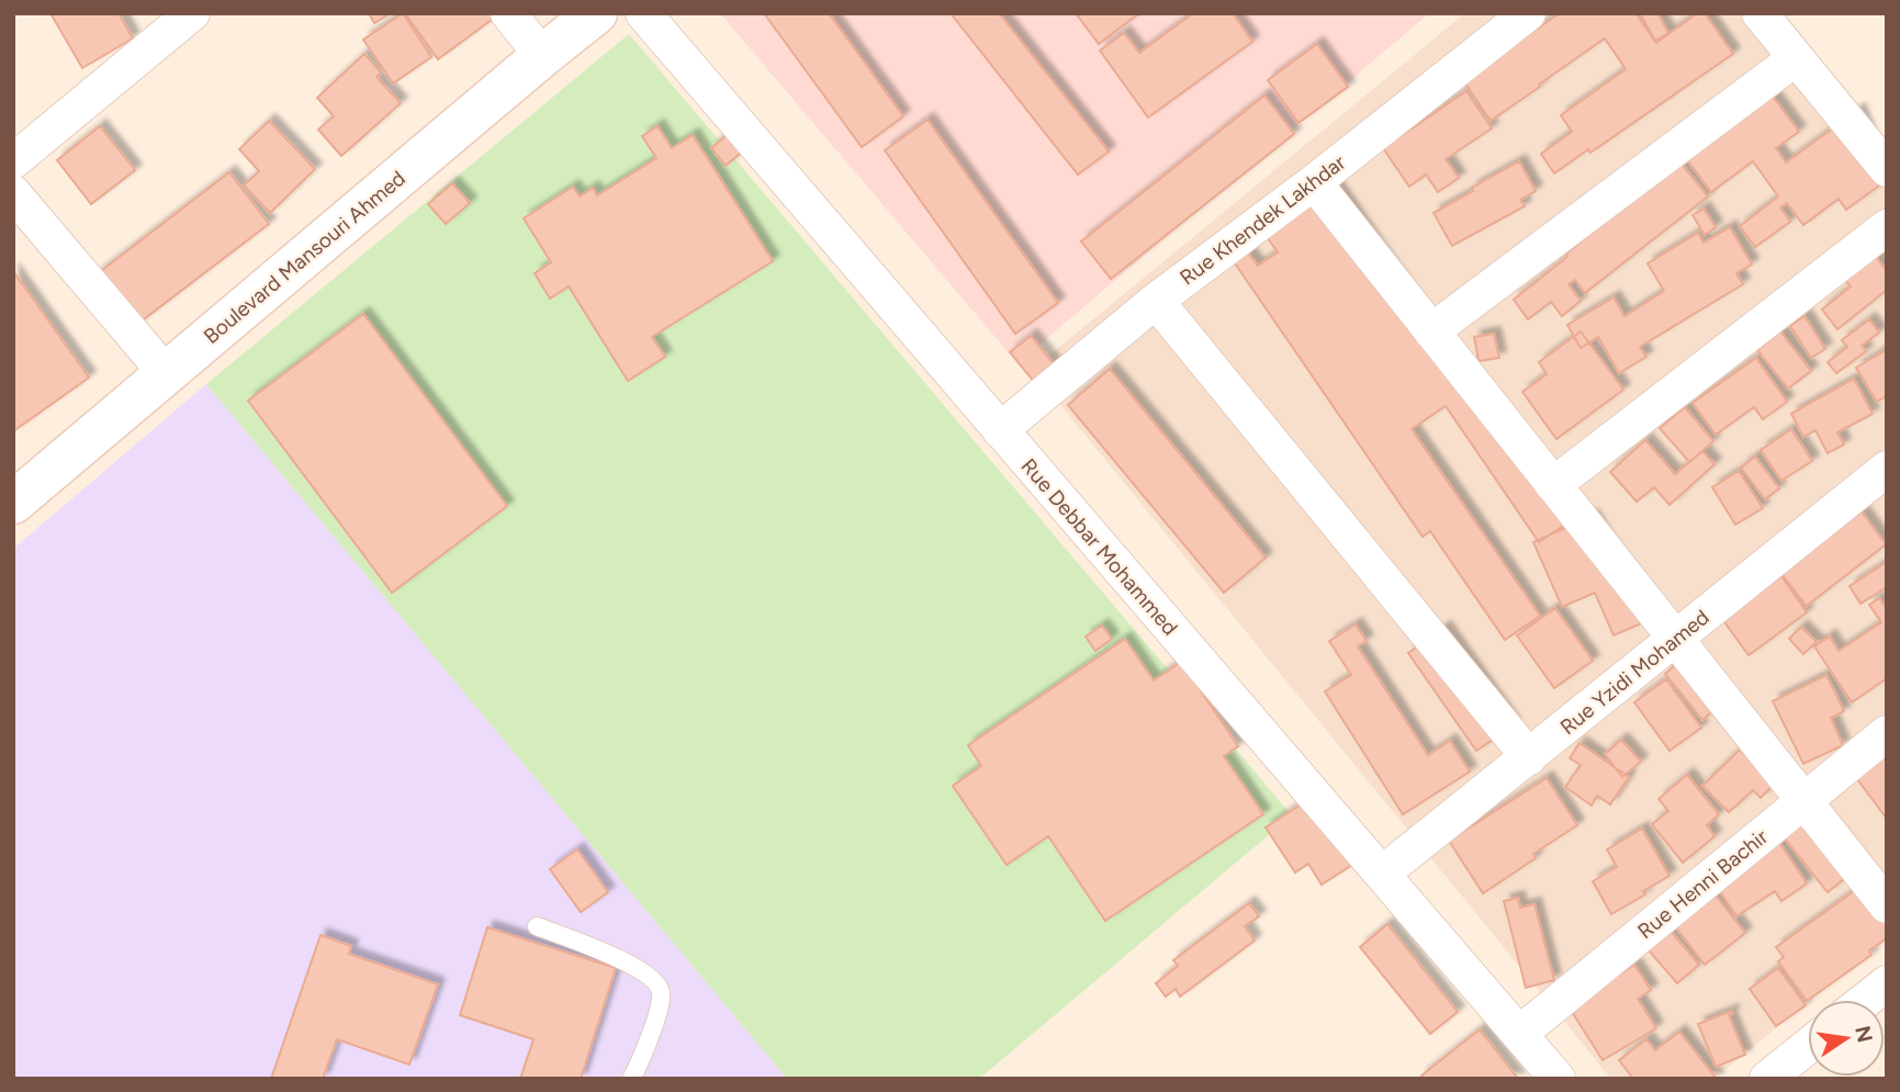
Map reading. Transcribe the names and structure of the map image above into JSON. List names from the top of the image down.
{
  "streets": {
    "main road": ["Boulevard Mansouri Ahmed"],
    "street": [
      "Rue Khendek Lakhdar",
      "Rue Debbar Mohammed",
      "Rue Yzidi Mohamed",
      "Rue Henni Bachir"
    ]
  },
  "crossings": [
    ["Rue Khendek Lakhdar", "Rue Debbar Mohammed"],
    ["Rue Debbar Mohammed", "Rue Yzidi Mohamed"],
    ["Rue Debbar Mohammed", "Rue Henni Bachir"]
  ],
  "north": "right"
}
